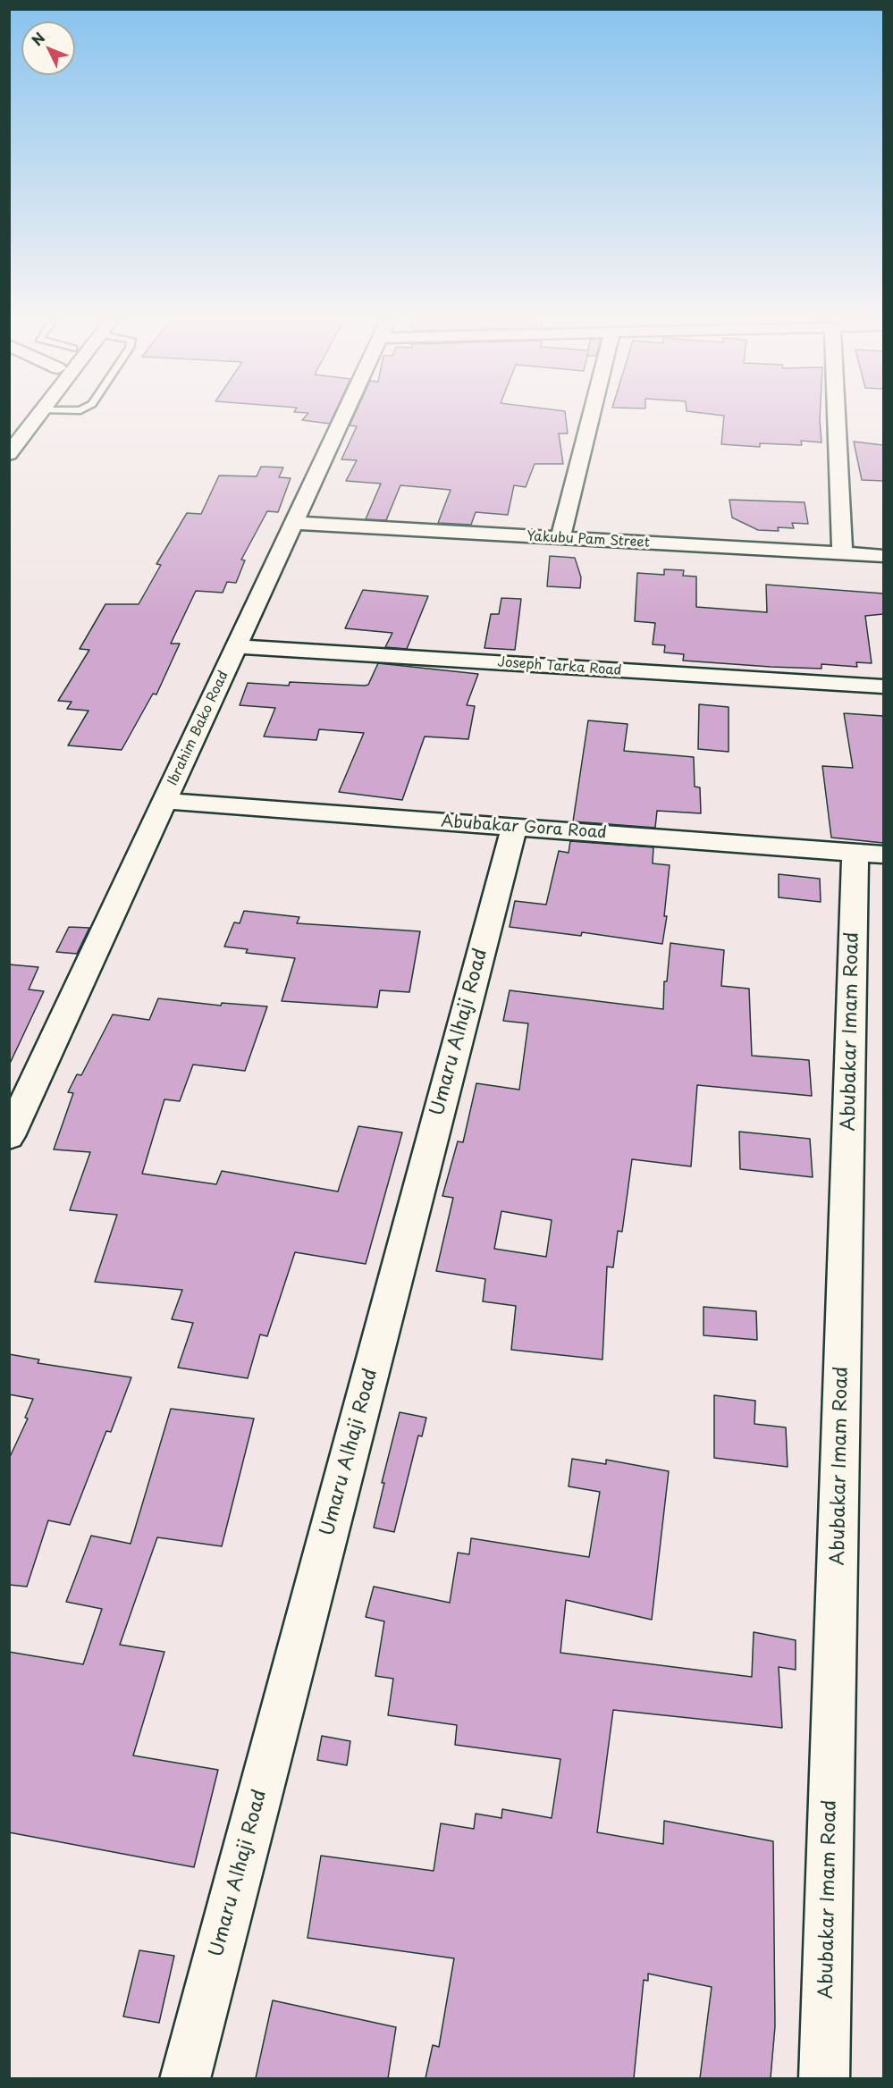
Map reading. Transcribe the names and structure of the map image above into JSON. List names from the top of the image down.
{
  "streets": {
    "main road": [
      "Yakubu Pam Street",
      "Joseph Tarka Road",
      "Ibrahim Bako Road",
      "Abubakar Gora Road",
      "Abubakar Imam Road",
      "Umaru Alhaji Road"
    ]
  },
  "crossings": [
    ["Yakubu Pam Street", "Ibrahim Bako Road"],
    ["Joseph Tarka Road", "Ibrahim Bako Road"],
    ["Ibrahim Bako Road", "Abubakar Gora Road"],
    ["Abubakar Gora Road", "Abubakar Imam Road"],
    ["Abubakar Gora Road", "Umaru Alhaji Road"]
  ],
  "north": "top left"
}
